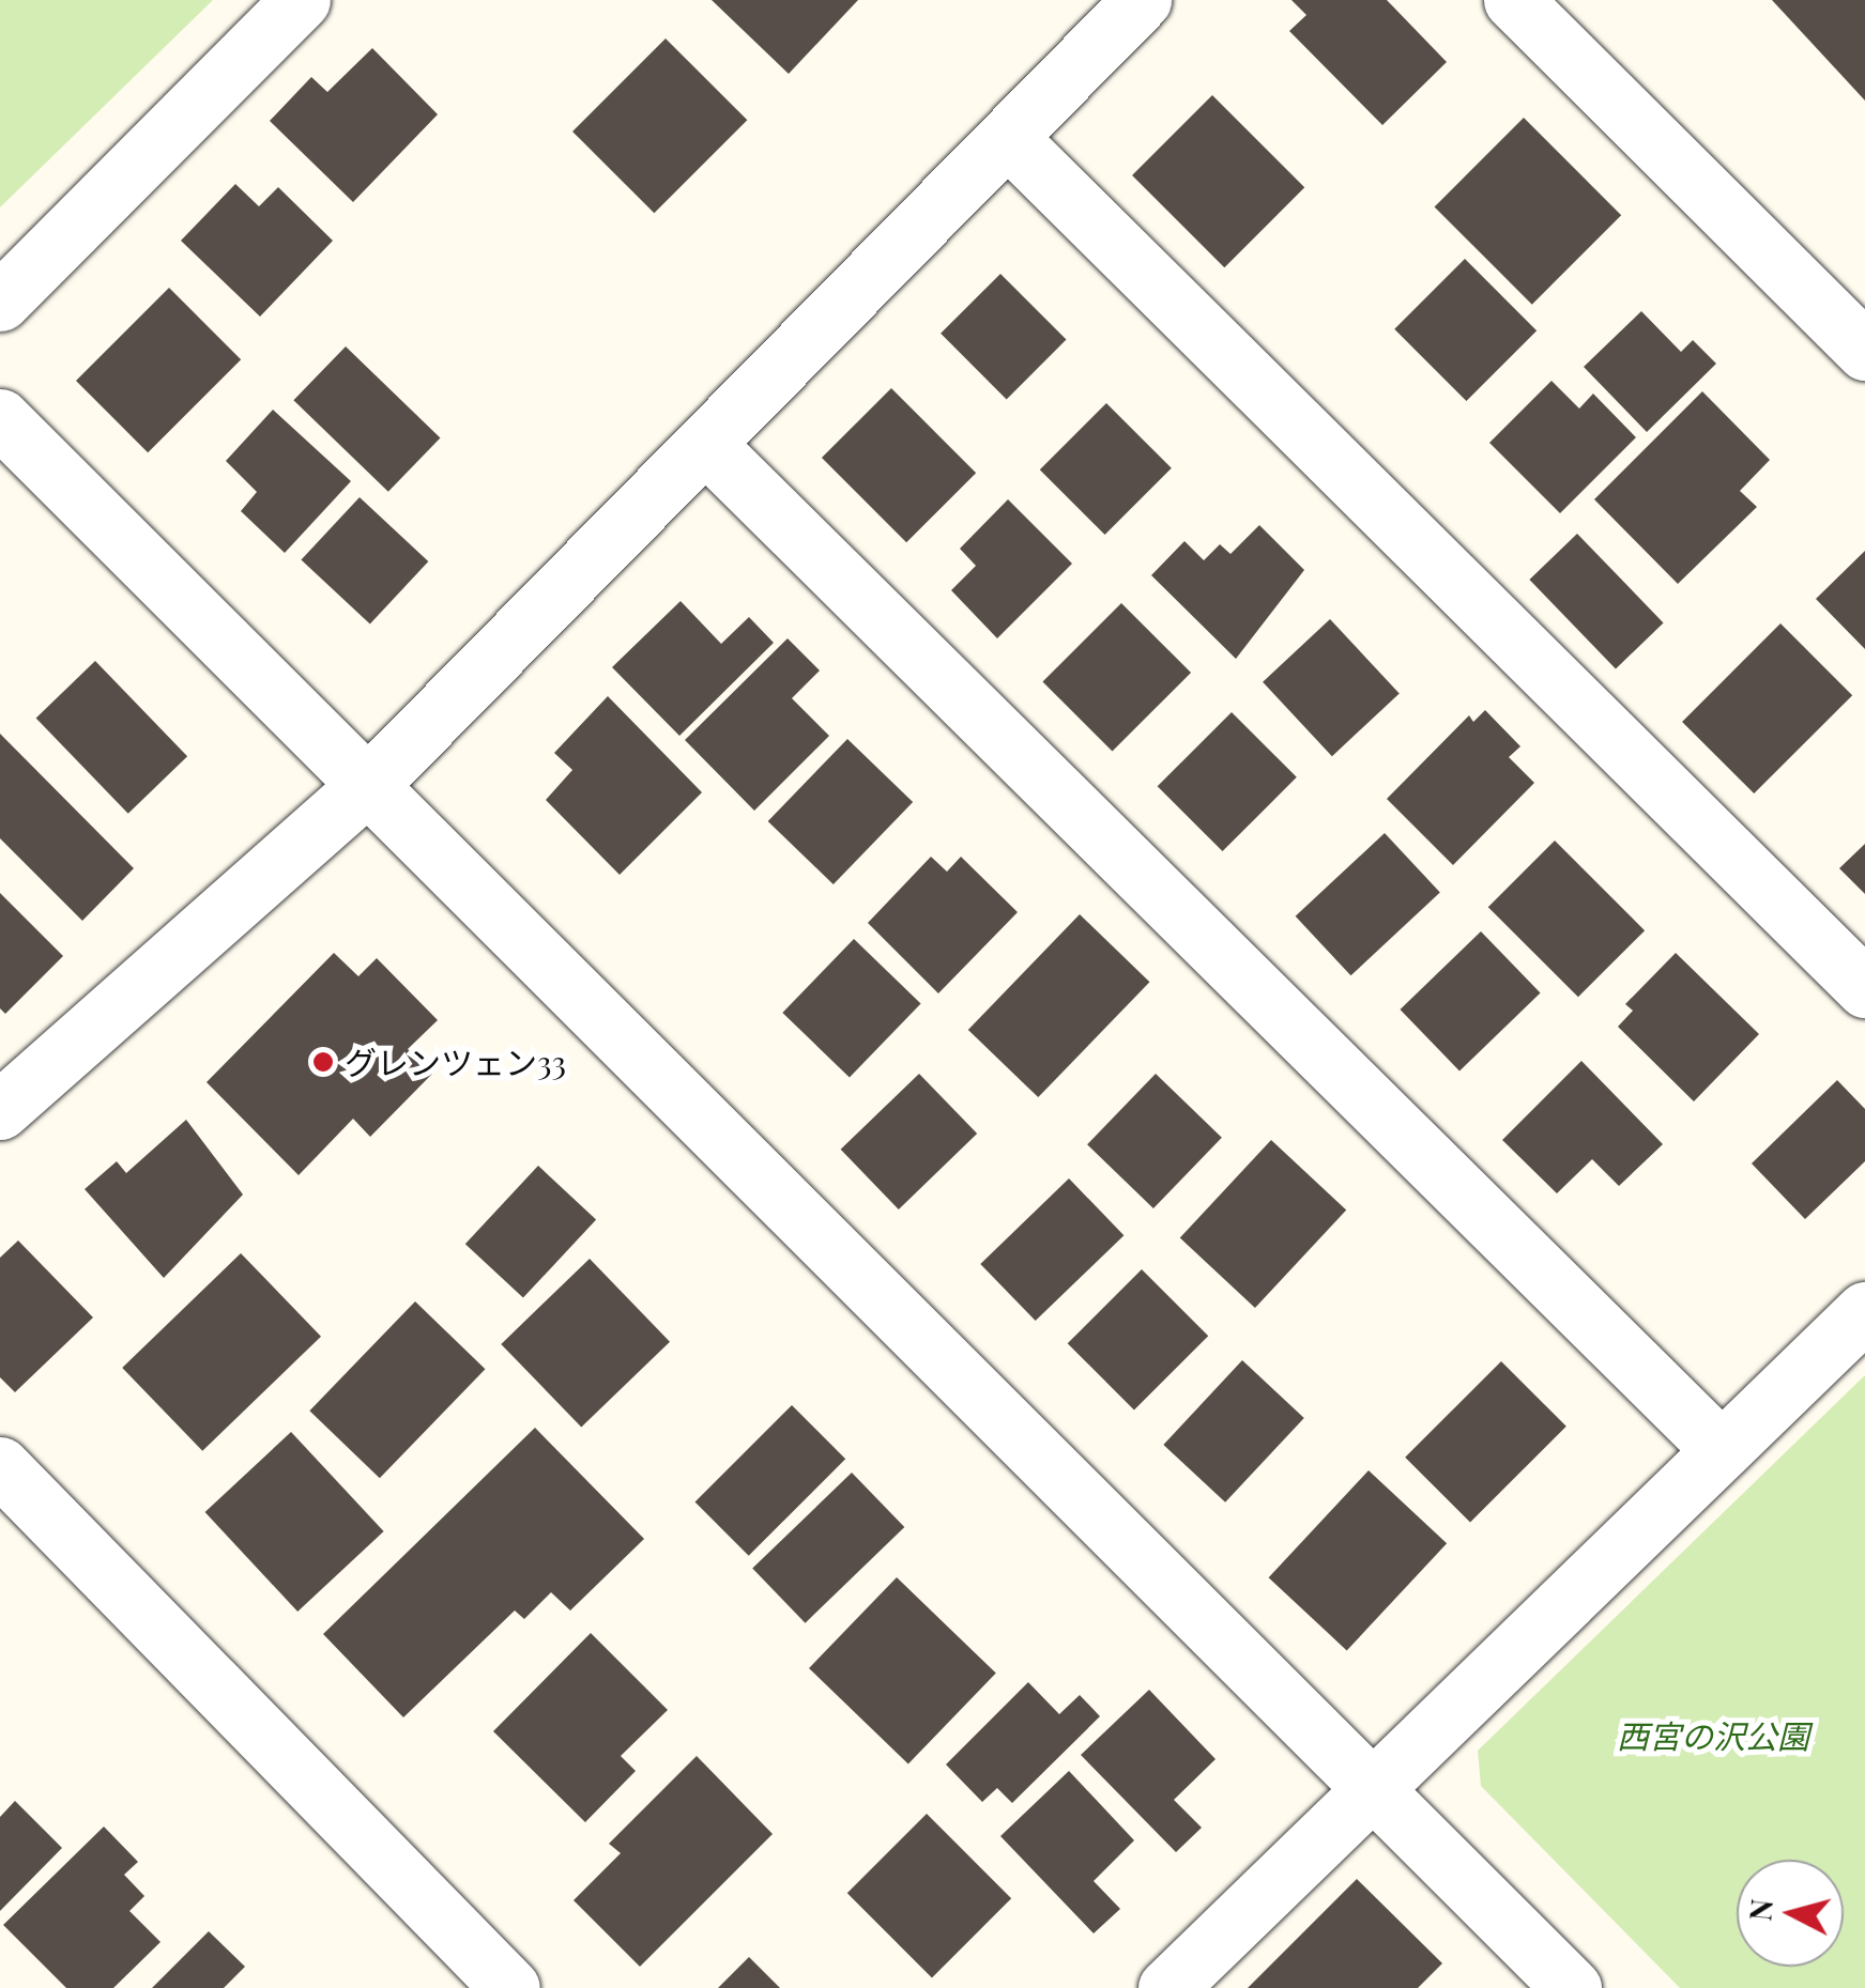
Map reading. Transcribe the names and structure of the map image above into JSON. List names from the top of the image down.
{
  "parks": ["西宮の沢公園"],
  "places": ["グレンツェン33"],
  "north": "left"
}
